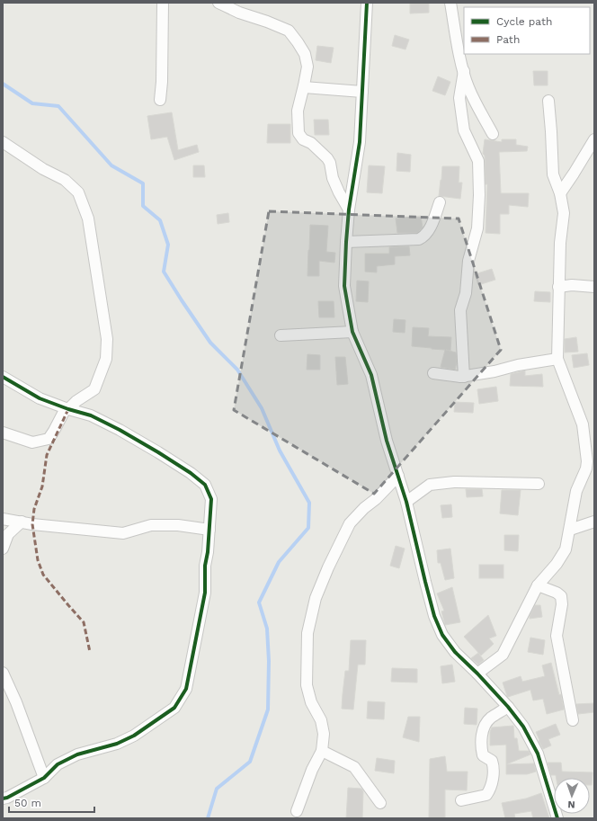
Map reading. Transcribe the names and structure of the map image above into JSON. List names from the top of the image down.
{
  "legend": ["Cycle path", "Path"],
  "scale_bar": "50 m",
  "north": "bottom"
}
